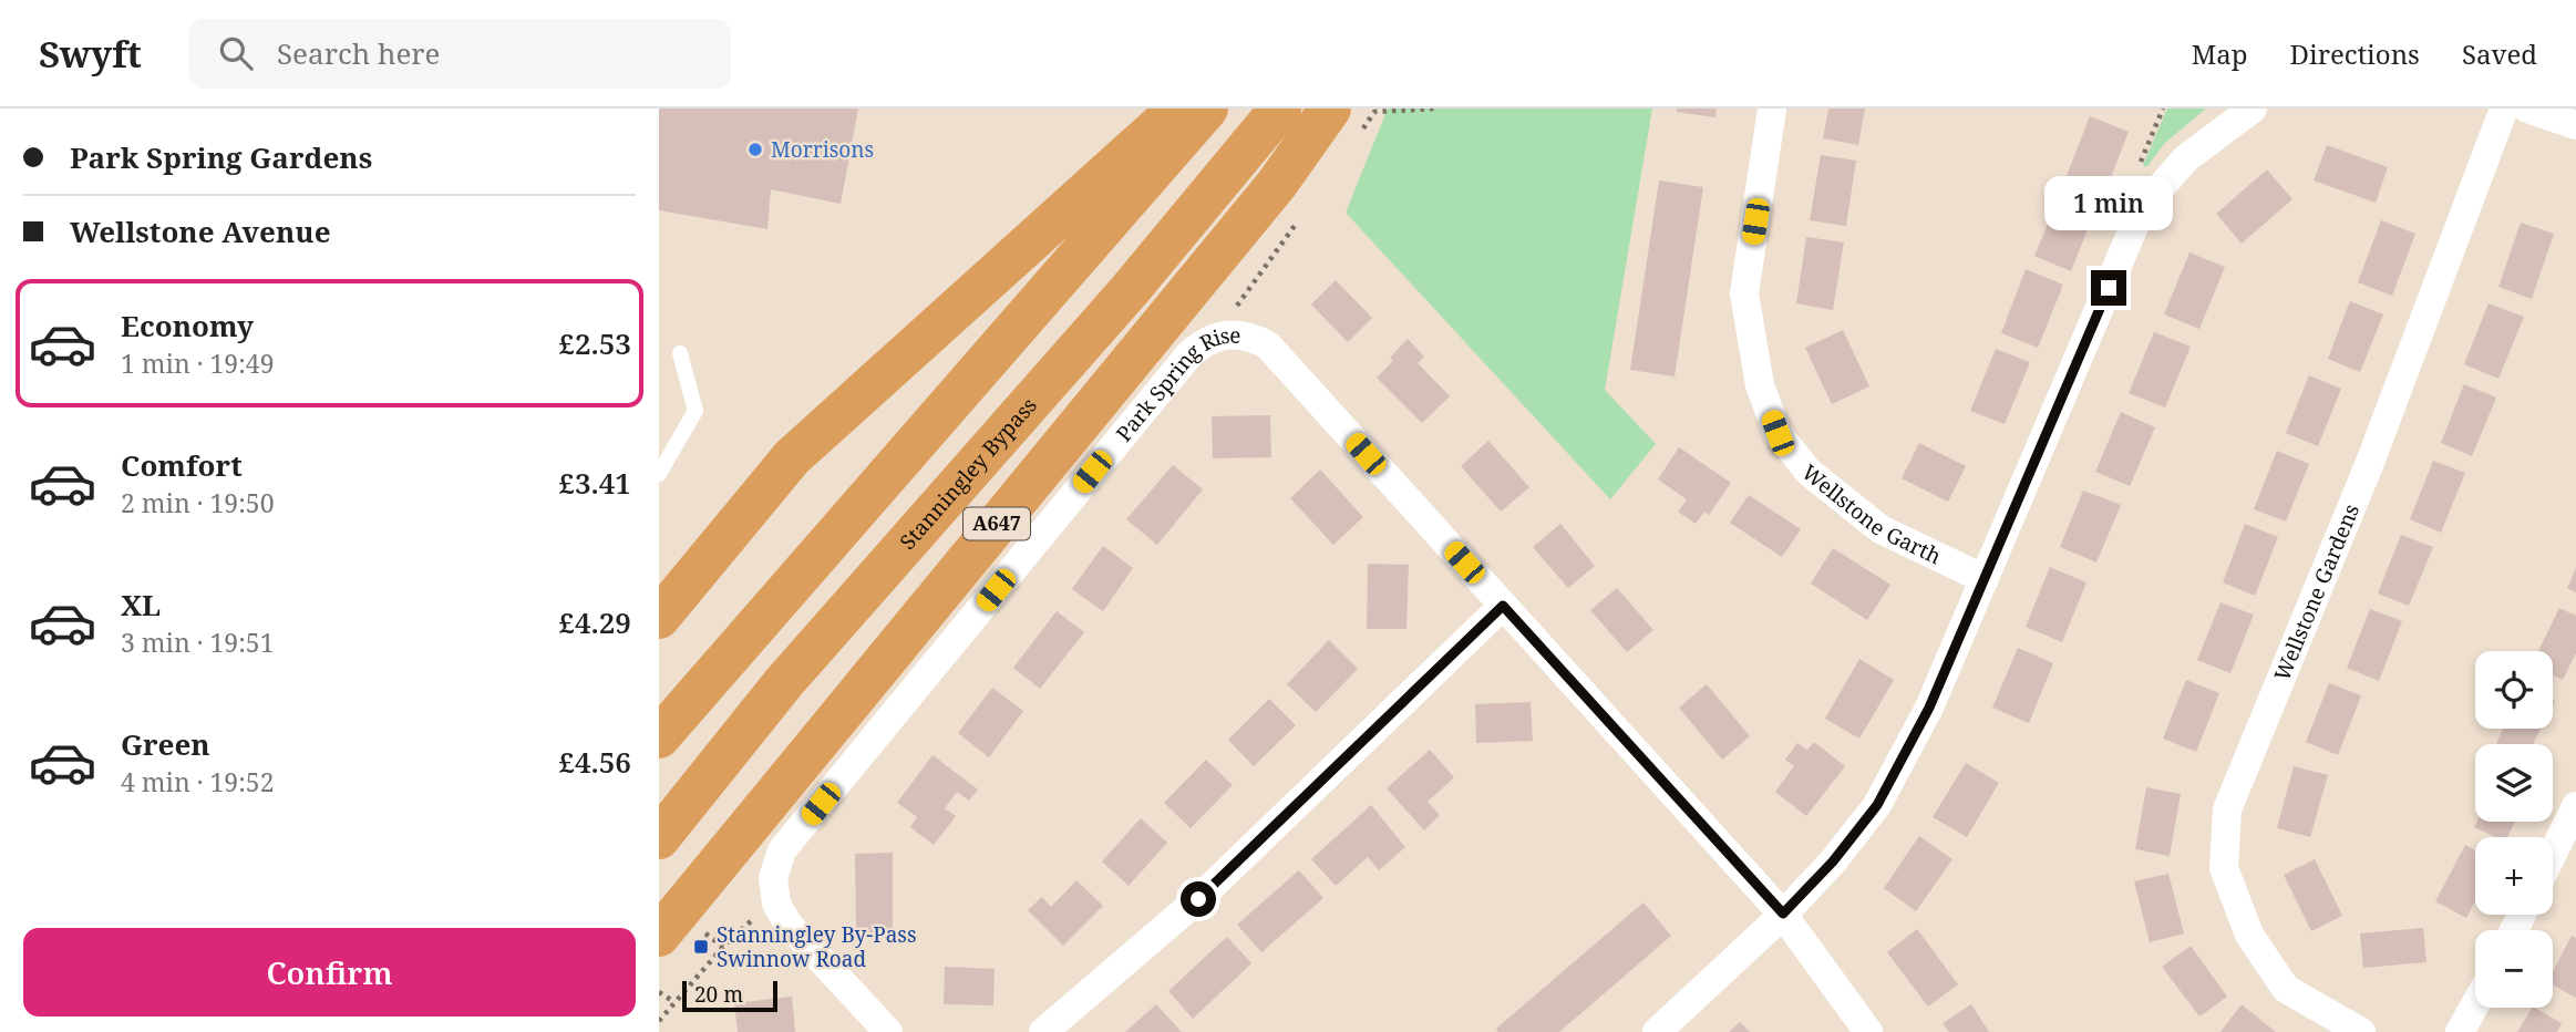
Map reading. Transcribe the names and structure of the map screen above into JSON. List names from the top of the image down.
{
  "streets": {
    "highway": ["Stanningley Bypass", "A647"],
    "street": ["Park Spring Rise", "Wellstone Garth", "Wellstone Gardens"]
  },
  "places": {
    "other": ["Morrisons"],
    "transit": ["Stanningley By-Pass Swinnow Road"]
  },
  "scale_bar": "20 m",
  "page": {
    "header": "Swyft",
    "search": "Search here",
    "nav": ["Map", "Directions", "Saved"],
    "banner": ["Park Spring Gardens", "Wellstone Avenue"],
    "bubble": "1 min",
    "list": [
      {
        "name": "Economy",
        "note": "1 min · 19:49",
        "value": "£2.53"
      },
      {
        "name": "Comfort",
        "note": "2 min · 19:50",
        "value": "£3.41"
      },
      {
        "name": "XL",
        "note": "3 min · 19:51",
        "value": "£4.29"
      },
      {
        "name": "Green",
        "note": "4 min · 19:52",
        "value": "£4.56"
      }
    ],
    "map_buttons": ["+", "−"],
    "buttons": "Confirm",
    "scale": "20 m"
  }
}
